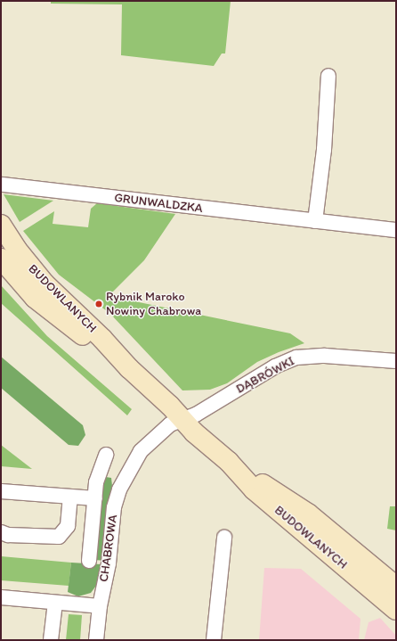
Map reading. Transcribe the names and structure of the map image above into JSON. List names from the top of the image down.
{
  "streets": {
    "main road": ["BUDOWLANYCH"],
    "street": ["GRUNWALDZKA", "DĄBRÓWKI", "CHABROWA"]
  },
  "crossings": [
    ["BUDOWLANYCH", "DĄBRÓWKI"],
    ["BUDOWLANYCH", "CHABROWA"],
    ["DĄBRÓWKI", "CHABROWA"]
  ],
  "places": ["Rybnik Maroko Nowiny Chabrowa"]
}
